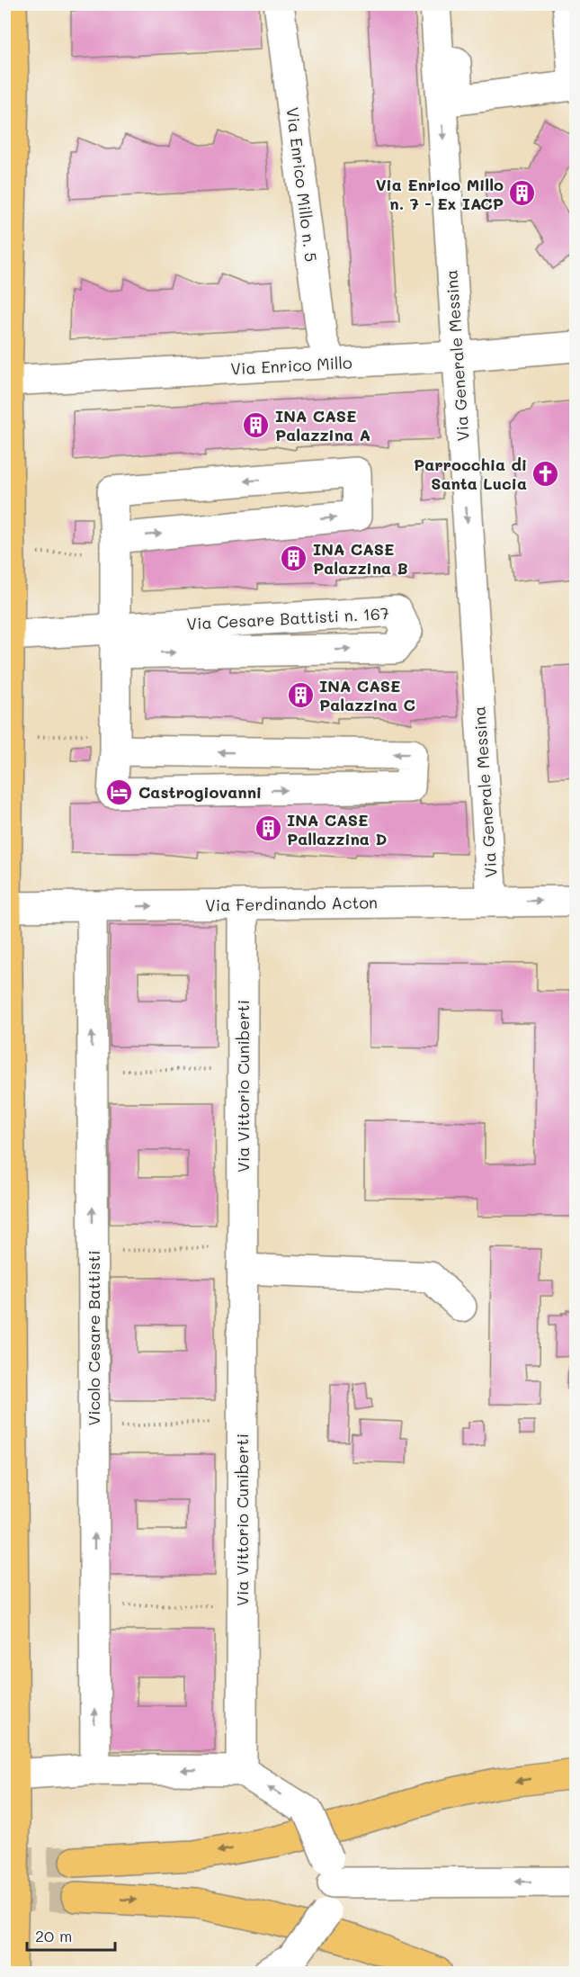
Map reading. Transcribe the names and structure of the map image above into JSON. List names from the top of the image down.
{
  "streets": {
    "street": [
      "Via Enrico Millo n. 5",
      "Via Generale Messina",
      "Via Enrico Millo",
      "Via Cesare Battisti n. 167",
      "Via Ferdinando Acton",
      "Via Vittorio Cuniberti",
      "Vicolo Cesare Battisti"
    ]
  },
  "crossings": [
    ["Via Enrico Millo n. 5", "Via Enrico Millo"],
    ["Via Generale Messina", "Via Enrico Millo"],
    ["Via Generale Messina", "Via Ferdinando Acton"],
    ["Via Ferdinando Acton", "Via Vittorio Cuniberti"],
    ["Via Ferdinando Acton", "Vicolo Cesare Battisti"]
  ],
  "one_way": ["Via Generale Messina", "Via Ferdinando Acton", "Vicolo Cesare Battisti"],
  "places": {
    "building": [
      "Via Enrico Millo n. 7 - Ex IACP",
      "INA CASE Palazzina A",
      "INA CASE Palazzina B",
      "INA CASE Palazzina C",
      "INA CASE Pallazzina D"
    ],
    "church": ["Parrocchia di Santa Lucia"],
    "hotel": ["Castrogiovanni"]
  },
  "scale_bar": "20 m"
}
